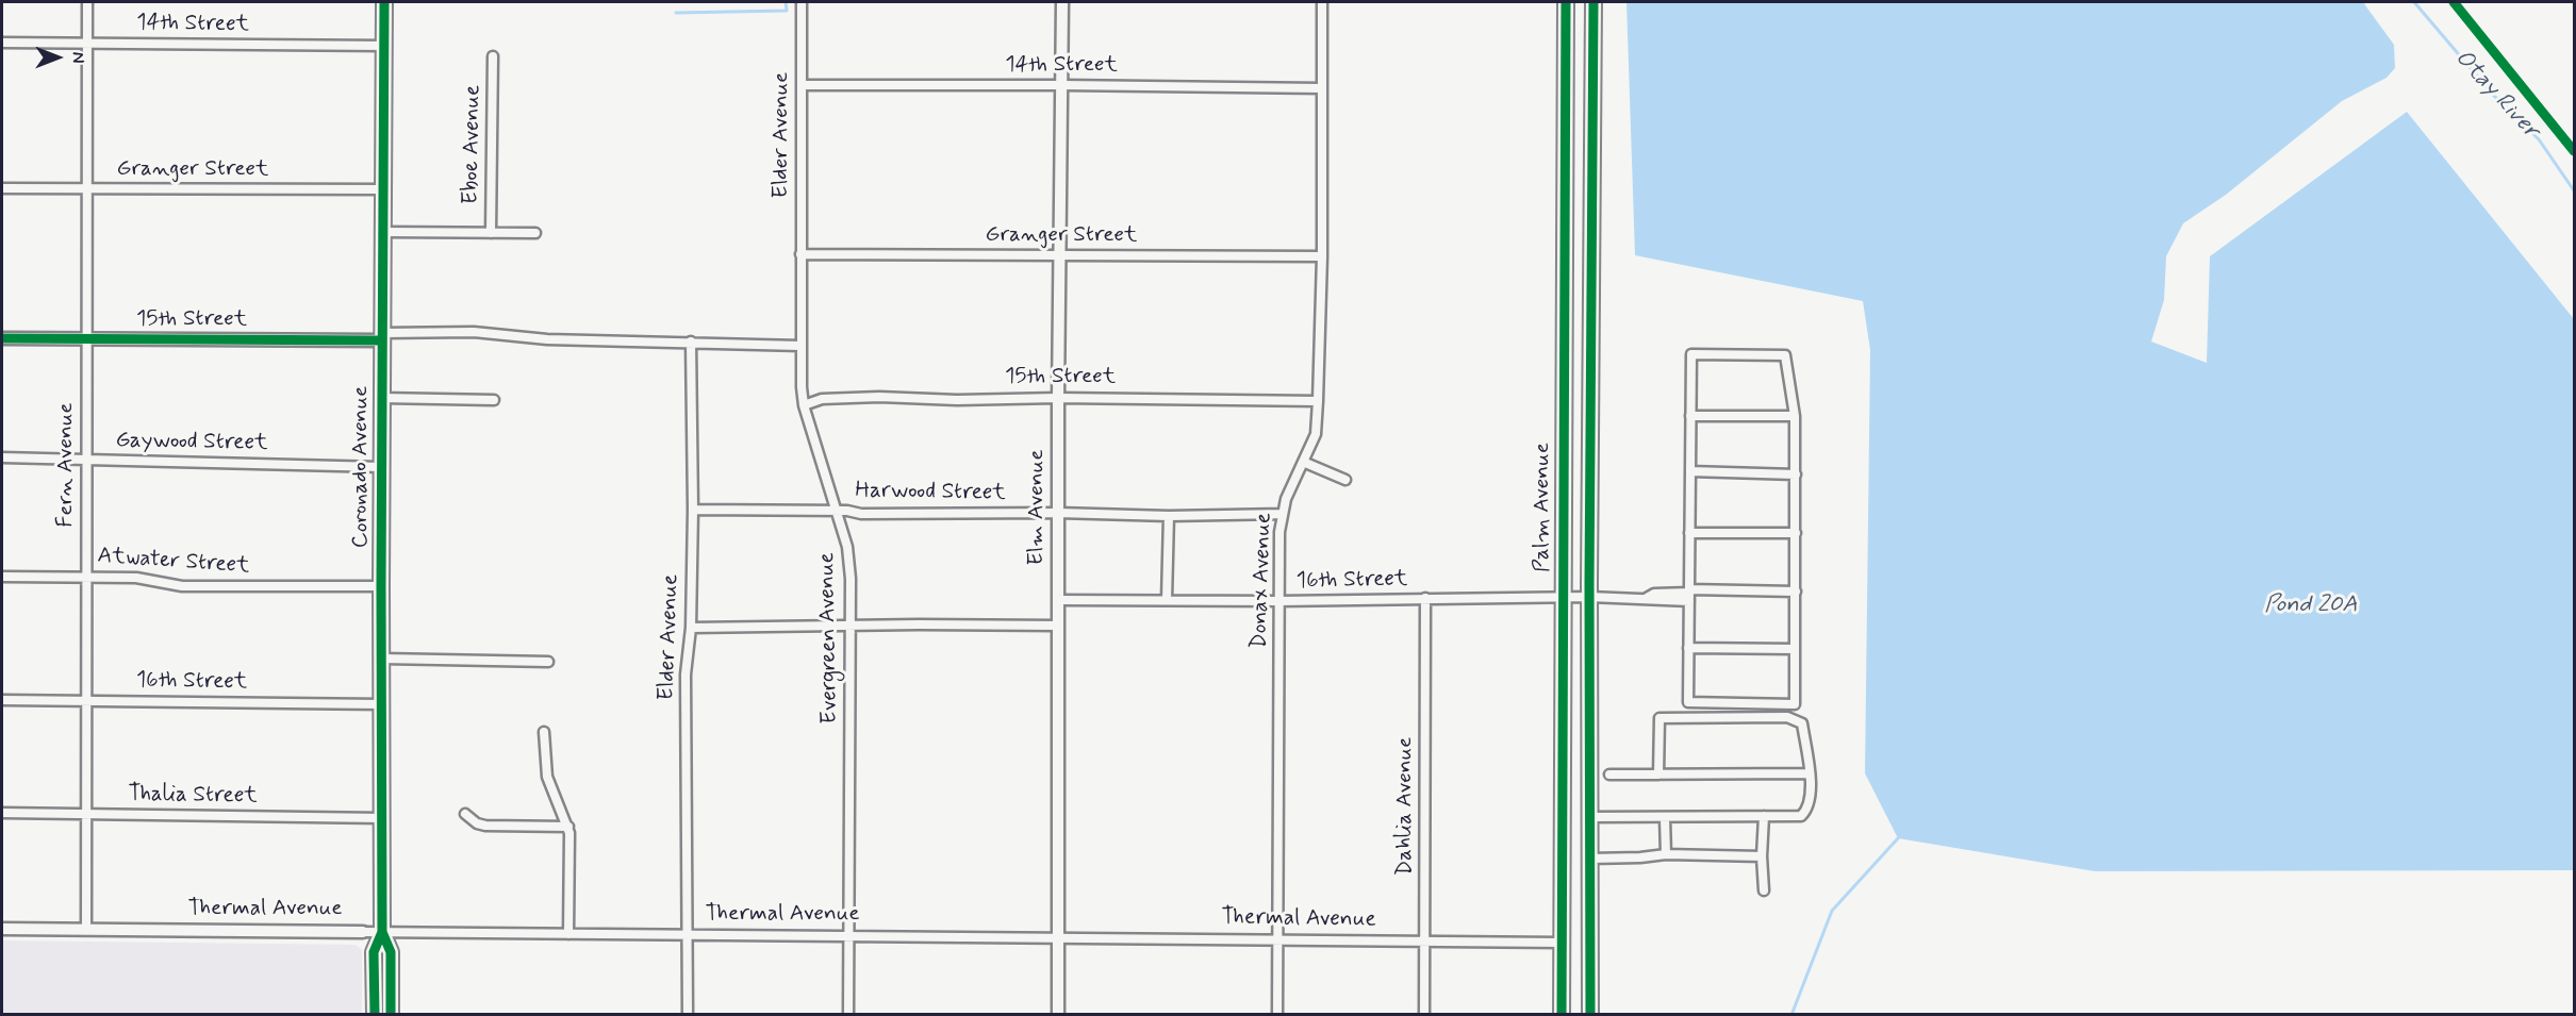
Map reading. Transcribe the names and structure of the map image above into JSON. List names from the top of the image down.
{
  "streets": {
    "main road": ["Coronado Avenue", "Palm Avenue"],
    "street": [
      "14th Street",
      "Elder Avenue",
      "Eboe Avenue",
      "Granger Street",
      "15th Street",
      "Gaywood Street",
      "Fern Avenue",
      "Harwood Street",
      "Elm Avenue",
      "Atwater Street",
      "Donax Avenue",
      "16th Street",
      "Evergreen Avenue",
      "Thalia Street",
      "Dahlia Avenue",
      "Thermal Avenue"
    ]
  },
  "crossings": [
    ["14th Street", "Elder Avenue"],
    ["14th Street", "Fern Avenue"],
    ["14th Street", "Coronado Avenue"],
    ["14th Street", "Elm Avenue"],
    ["14th Street", "Donax Avenue"],
    ["Elder Avenue", "Granger Street"],
    ["Elder Avenue", "15th Street"],
    ["Elder Avenue", "Harwood Street"],
    ["Elder Avenue", "Evergreen Avenue"],
    ["Elder Avenue", "Thermal Avenue"],
    ["Granger Street", "Fern Avenue"],
    ["Granger Street", "Coronado Avenue"],
    ["Granger Street", "Elm Avenue"],
    ["Granger Street", "Donax Avenue"],
    ["15th Street", "Fern Avenue"],
    ["15th Street", "Coronado Avenue"],
    ["15th Street", "Elm Avenue"],
    ["15th Street", "Donax Avenue"],
    ["15th Street", "Evergreen Avenue"],
    ["Gaywood Street", "Fern Avenue"],
    ["Gaywood Street", "Coronado Avenue"],
    ["Fern Avenue", "Atwater Street"],
    ["Fern Avenue", "16th Street"],
    ["Fern Avenue", "Thalia Street"],
    ["Fern Avenue", "Thermal Avenue"],
    ["Coronado Avenue", "Atwater Street"],
    ["Coronado Avenue", "16th Street"],
    ["Coronado Avenue", "Thalia Street"],
    ["Coronado Avenue", "Thermal Avenue"],
    ["Harwood Street", "Elm Avenue"],
    ["Harwood Street", "Donax Avenue"],
    ["Harwood Street", "Evergreen Avenue"],
    ["Elm Avenue", "16th Street"],
    ["Elm Avenue", "Thermal Avenue"],
    ["Palm Avenue", "16th Street"],
    ["Palm Avenue", "Thermal Avenue"],
    ["Donax Avenue", "16th Street"],
    ["Donax Avenue", "Thermal Avenue"],
    ["16th Street", "Dahlia Avenue"],
    ["Evergreen Avenue", "Thermal Avenue"],
    ["Dahlia Avenue", "Thermal Avenue"]
  ],
  "water": ["Otay River", "Pond 20A"],
  "north": "right"
}
